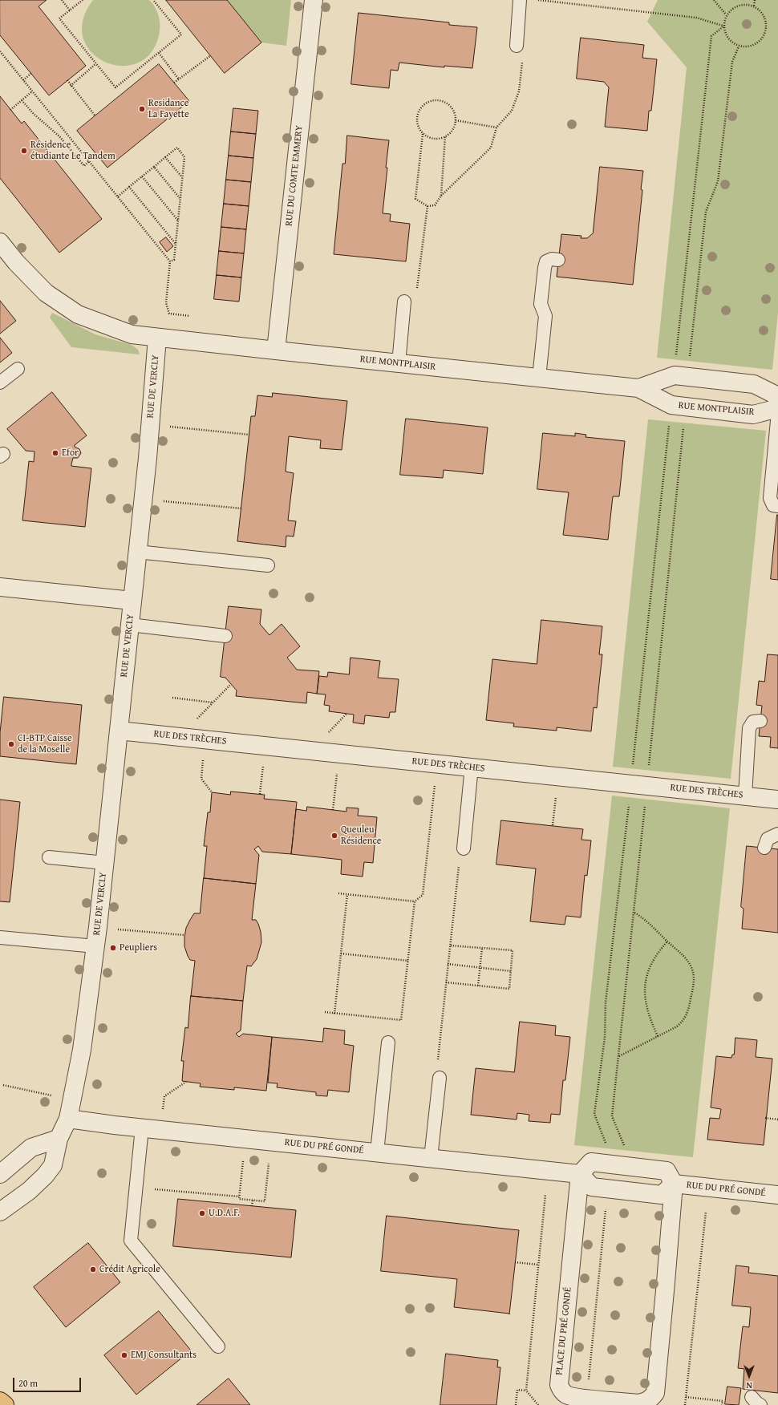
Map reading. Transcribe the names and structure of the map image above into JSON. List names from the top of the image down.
{
  "streets": {
    "street": [
      "RUE DU COMTE EMMERY",
      "RUE MONTPLAISIR",
      "RUE DE VERCLY",
      "RUE DES TRÈCHES",
      "RUE DU PRÉ GONDÉ",
      "PLACE DU PRÉ GONDÉ"
    ]
  },
  "crossings": [
    ["RUE DU COMTE EMMERY", "RUE MONTPLAISIR"],
    ["RUE MONTPLAISIR", "RUE DE VERCLY"],
    ["RUE DE VERCLY", "RUE DES TRÈCHES"],
    ["RUE DE VERCLY", "RUE DU PRÉ GONDÉ"],
    ["RUE DU PRÉ GONDÉ", "PLACE DU PRÉ GONDÉ"]
  ],
  "places": [
    "Residance La Fayette",
    "Résidence étudiante Le Tandem",
    "Efor",
    "CI-BTP Caisse de la Moselle",
    "Queuleu Résidence",
    "Peupliers",
    "U.D.A.F.",
    "Crédit Agricole",
    "EMJ Consultants"
  ],
  "scale_bar": "20 m",
  "north": "bottom"
}
